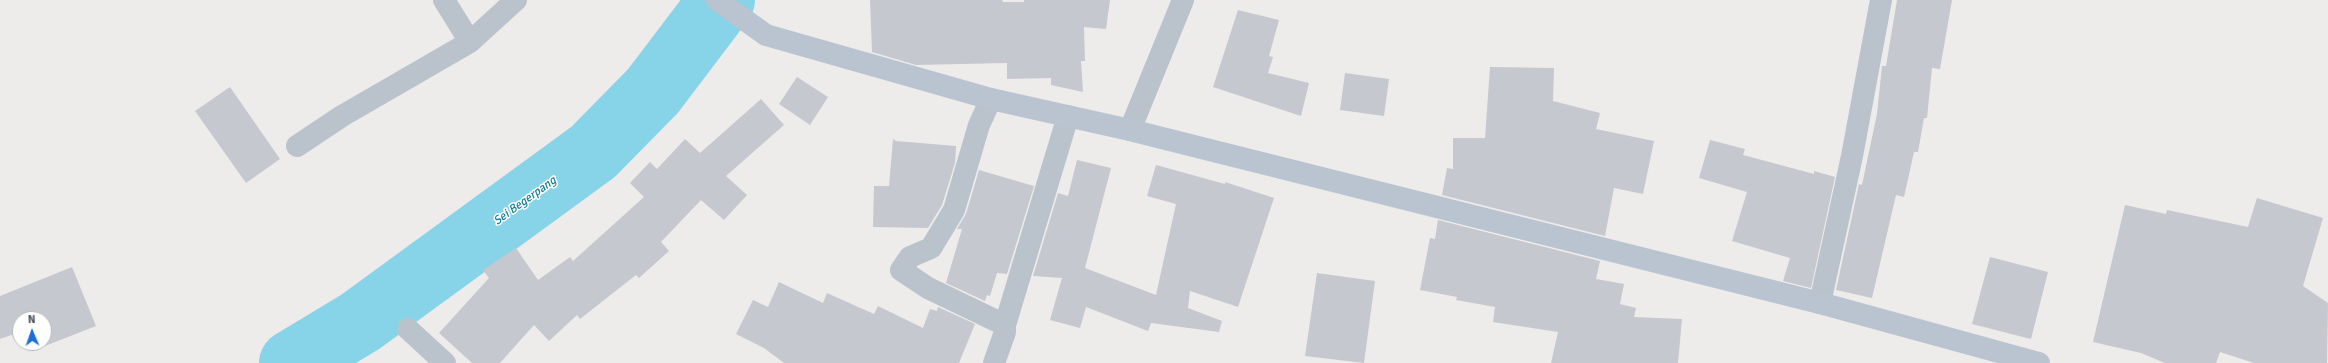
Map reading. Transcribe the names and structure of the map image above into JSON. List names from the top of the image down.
{
  "water": ["Sei Begerpang"],
  "north": "top"
}
